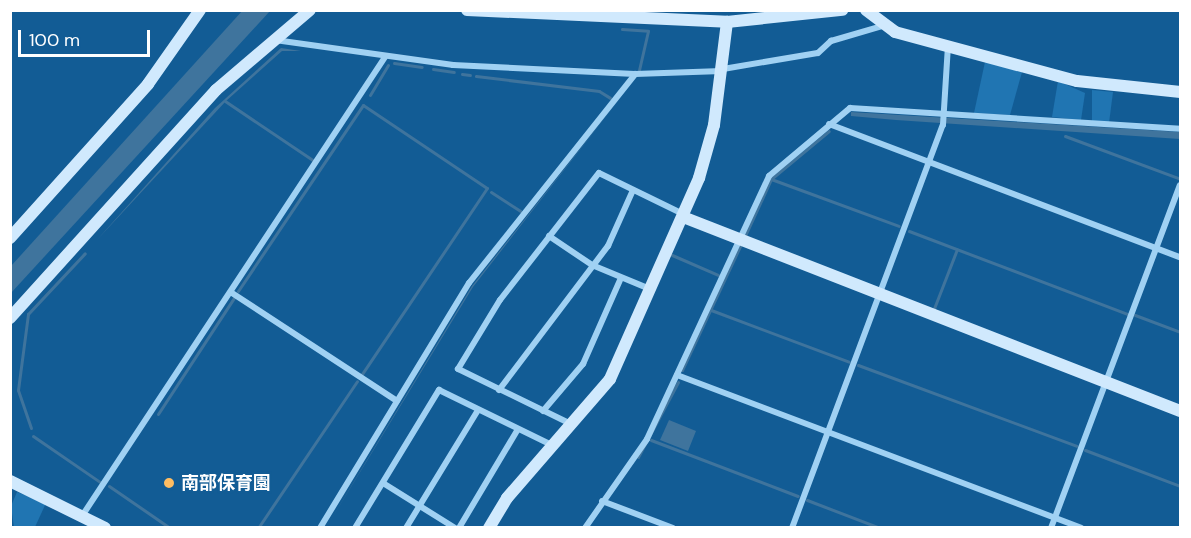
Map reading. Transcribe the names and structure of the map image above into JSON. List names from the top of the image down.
{
  "places": ["南部保育園"],
  "scale_bar": "100 m"
}
